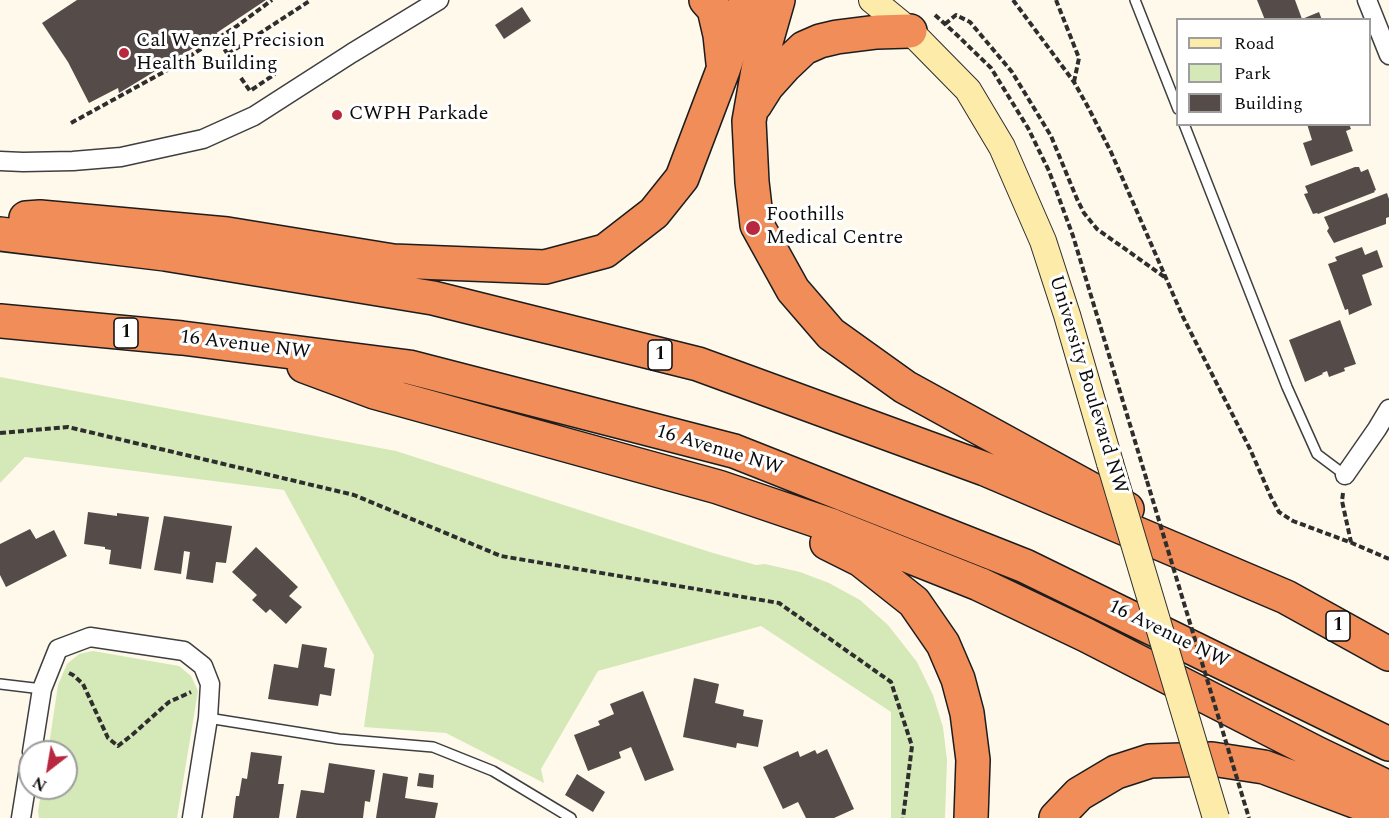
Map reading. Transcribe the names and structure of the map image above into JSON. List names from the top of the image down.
{
  "streets": {
    "highway": ["1", "16 Avenue NW"],
    "street": ["University Boulevard NW"]
  },
  "places": ["Cal Wenzel Precision Health Building", "CWPH Parkade", "Foothills Medical Centre"],
  "legend": ["Road", "Park", "Building"],
  "north": "bottom left"
}
